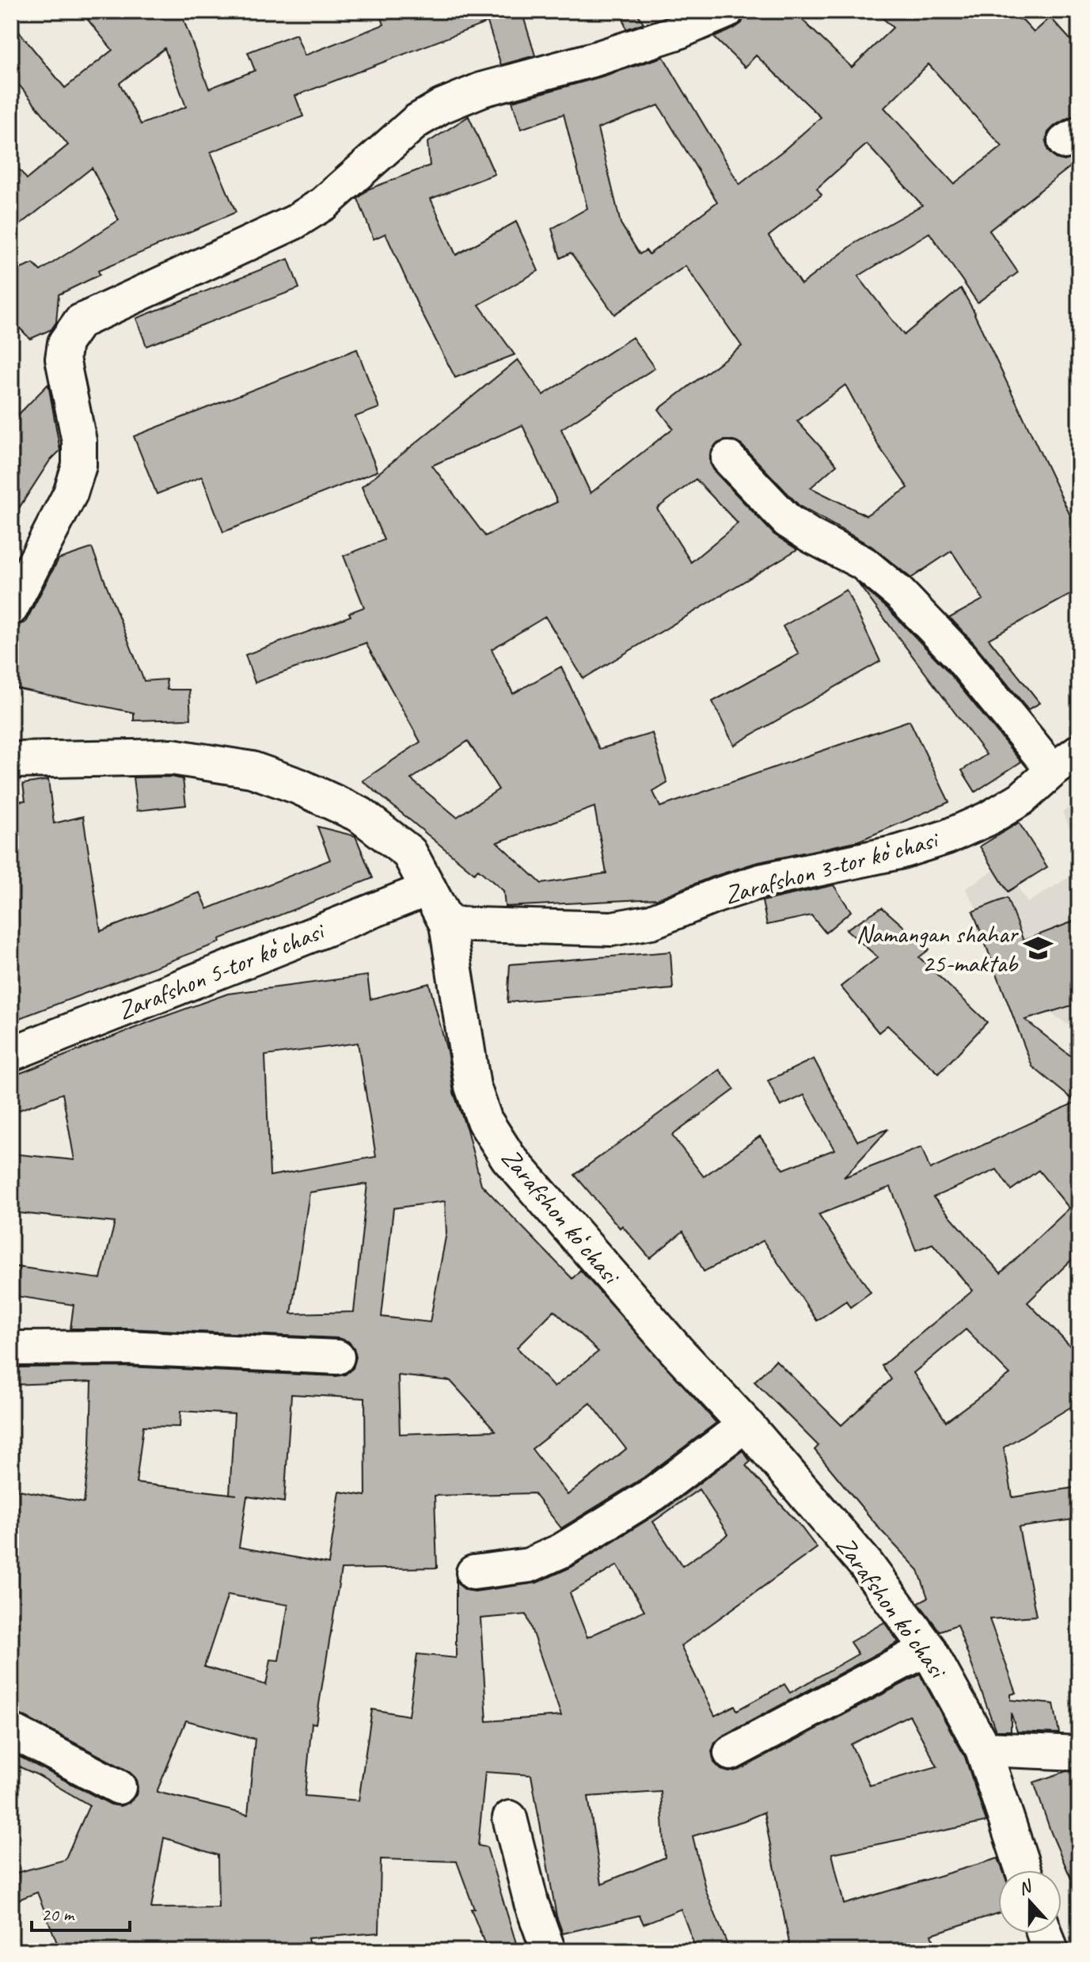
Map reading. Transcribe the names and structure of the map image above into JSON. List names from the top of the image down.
{
  "streets": {
    "street": ["Zarafshon 3-tor koʻchasi", "Zarafshon 5-tor koʻchasi", "Zarafshon koʻchasi"]
  },
  "crossings": [
    ["Zarafshon 3-tor koʻchasi", "Zarafshon koʻchasi"],
    ["Zarafshon 5-tor koʻchasi", "Zarafshon koʻchasi"]
  ],
  "places": {
    "school or university": ["Namangan shahar 25-maktab"]
  },
  "scale_bar": "20 m",
  "north": "top"
}
